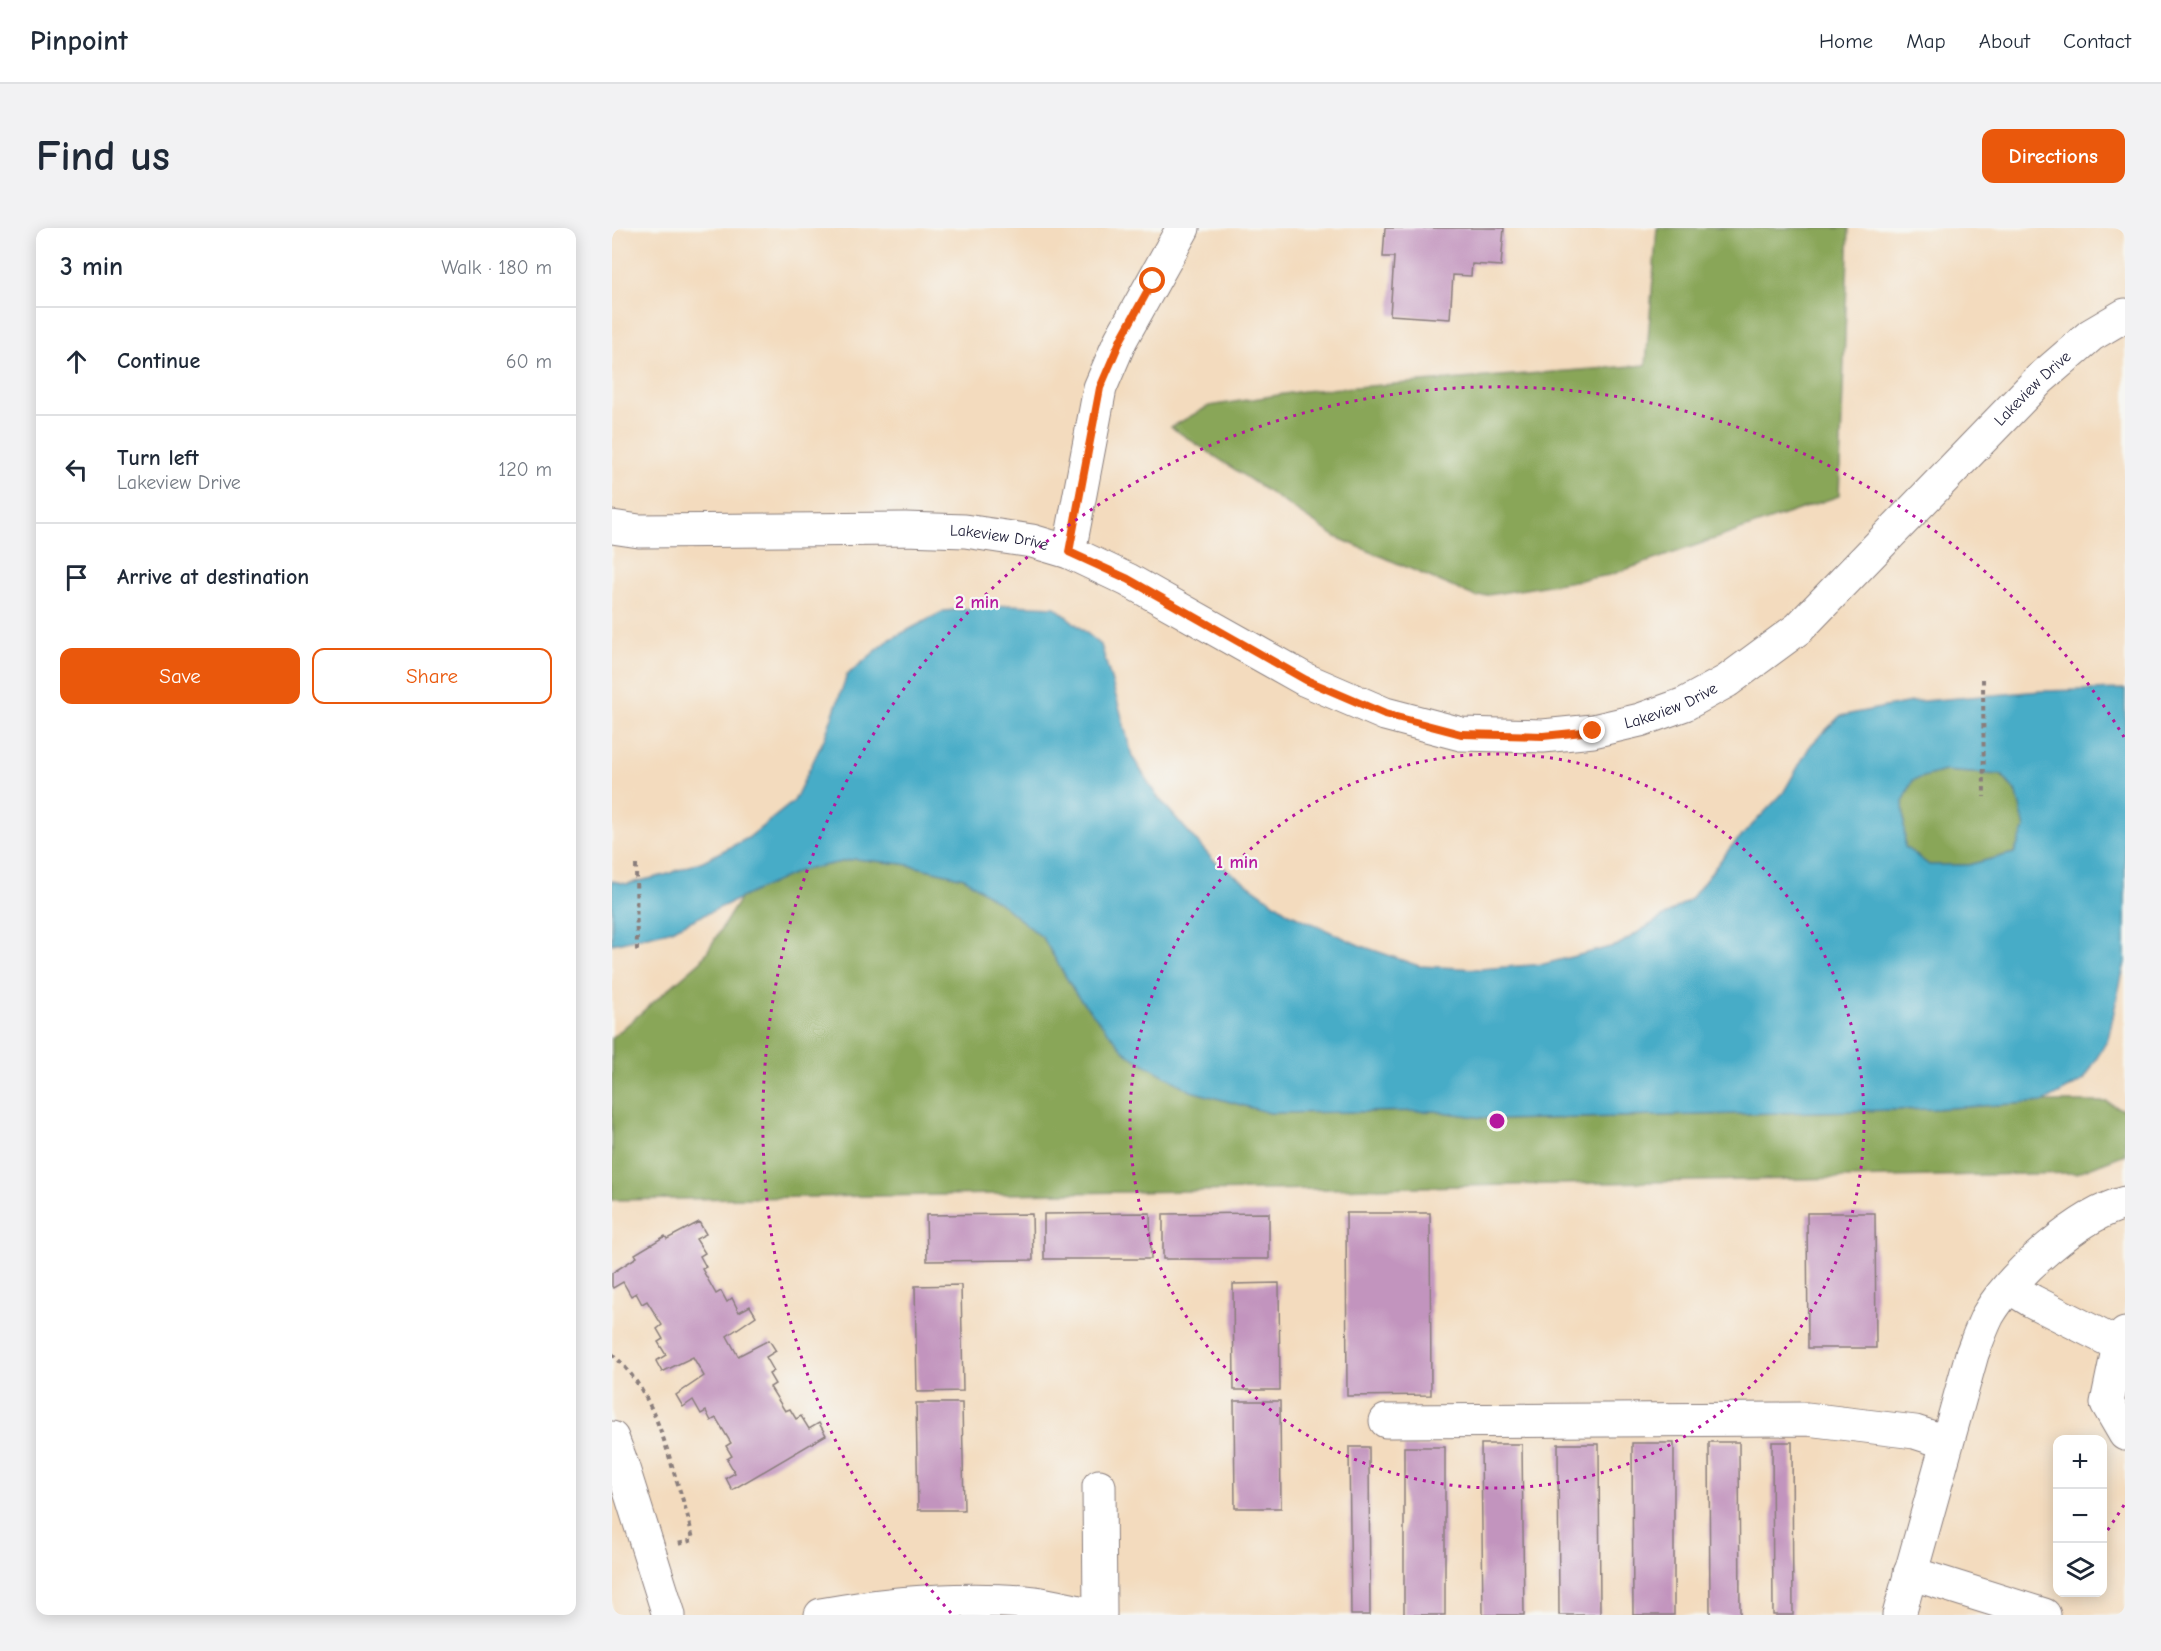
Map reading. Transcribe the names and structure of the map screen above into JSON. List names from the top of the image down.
{
  "streets": {
    "street": ["Lakeview Drive"]
  },
  "page": {
    "header": "Pinpoint",
    "nav": [
      "Home",
      "Map",
      "About",
      "Contact"
    ],
    "buttons": [
      "Directions",
      ["Save", "Share"]
    ],
    "title": "Find us",
    "heading": ["3 min", "Walk · 180 m"],
    "list": [
      ["Continue", "60 m"],
      ["Turn left", "Lakeview Drive", "120 m"],
      "Arrive at destination"
    ],
    "map_buttons": ["+", "−"]
  },
  "rings": ["2 min", "1 min"]
}
